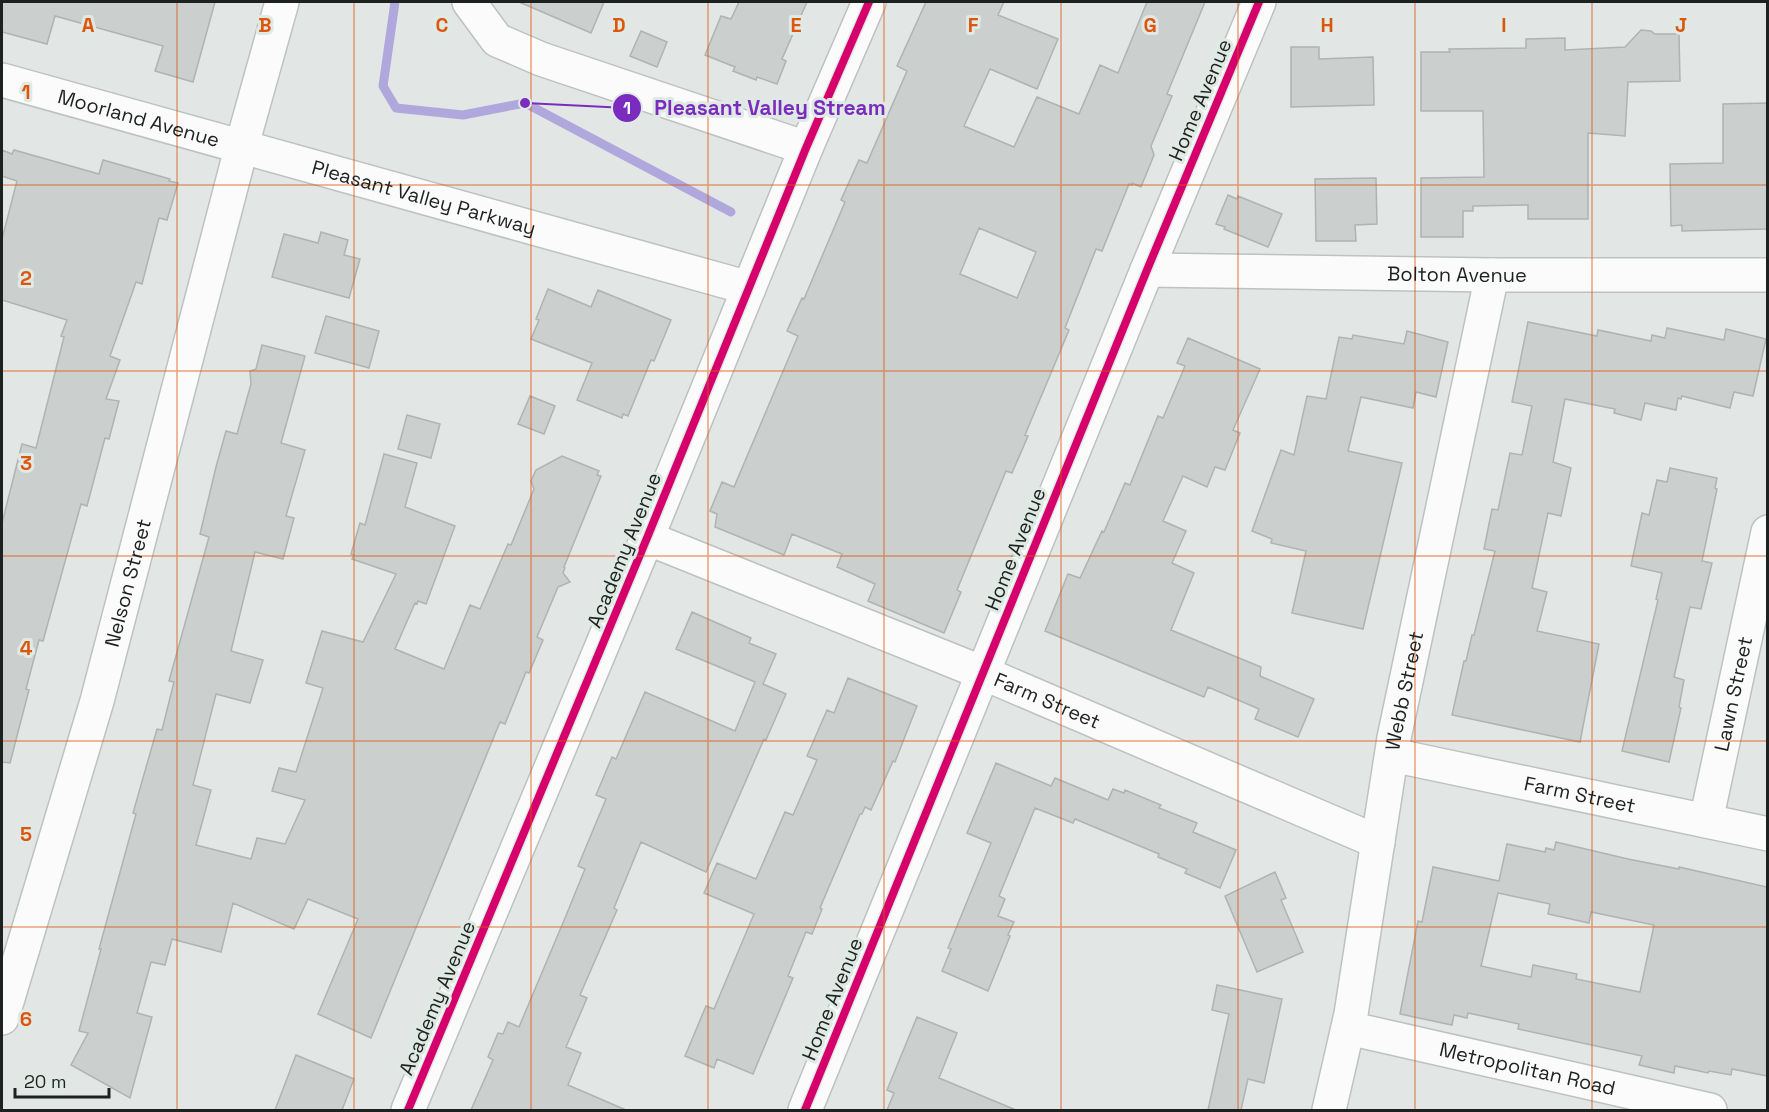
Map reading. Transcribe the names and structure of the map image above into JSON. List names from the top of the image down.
{
  "streets": {
    "street": [
      "Home Avenue",
      "Moorland Avenue",
      "Pleasant Valley Parkway",
      "Bolton Avenue",
      "Academy Avenue",
      "Nelson Street",
      "Webb Street",
      "Lawn Street",
      "Farm Street",
      "Metropolitan Road"
    ]
  },
  "crossings": [
    ["Home Avenue", "Bolton Avenue"],
    ["Home Avenue", "Farm Street"],
    ["Moorland Avenue", "Pleasant Valley Parkway"],
    ["Moorland Avenue", "Nelson Street"],
    ["Pleasant Valley Parkway", "Academy Avenue"],
    ["Pleasant Valley Parkway", "Nelson Street"],
    ["Bolton Avenue", "Webb Street"],
    ["Academy Avenue", "Farm Street"],
    ["Webb Street", "Farm Street"],
    ["Webb Street", "Metropolitan Road"],
    ["Lawn Street", "Farm Street"]
  ],
  "places": ["Pleasant Valley Stream"],
  "scale_bar": "20 m",
  "grid": {
    "columns": [
      "A",
      "B",
      "C",
      "D",
      "E",
      "F",
      "G",
      "H",
      "I",
      "J"
    ],
    "rows": [
      "1",
      "2",
      "3",
      "4",
      "5",
      "6"
    ]
  }
}
